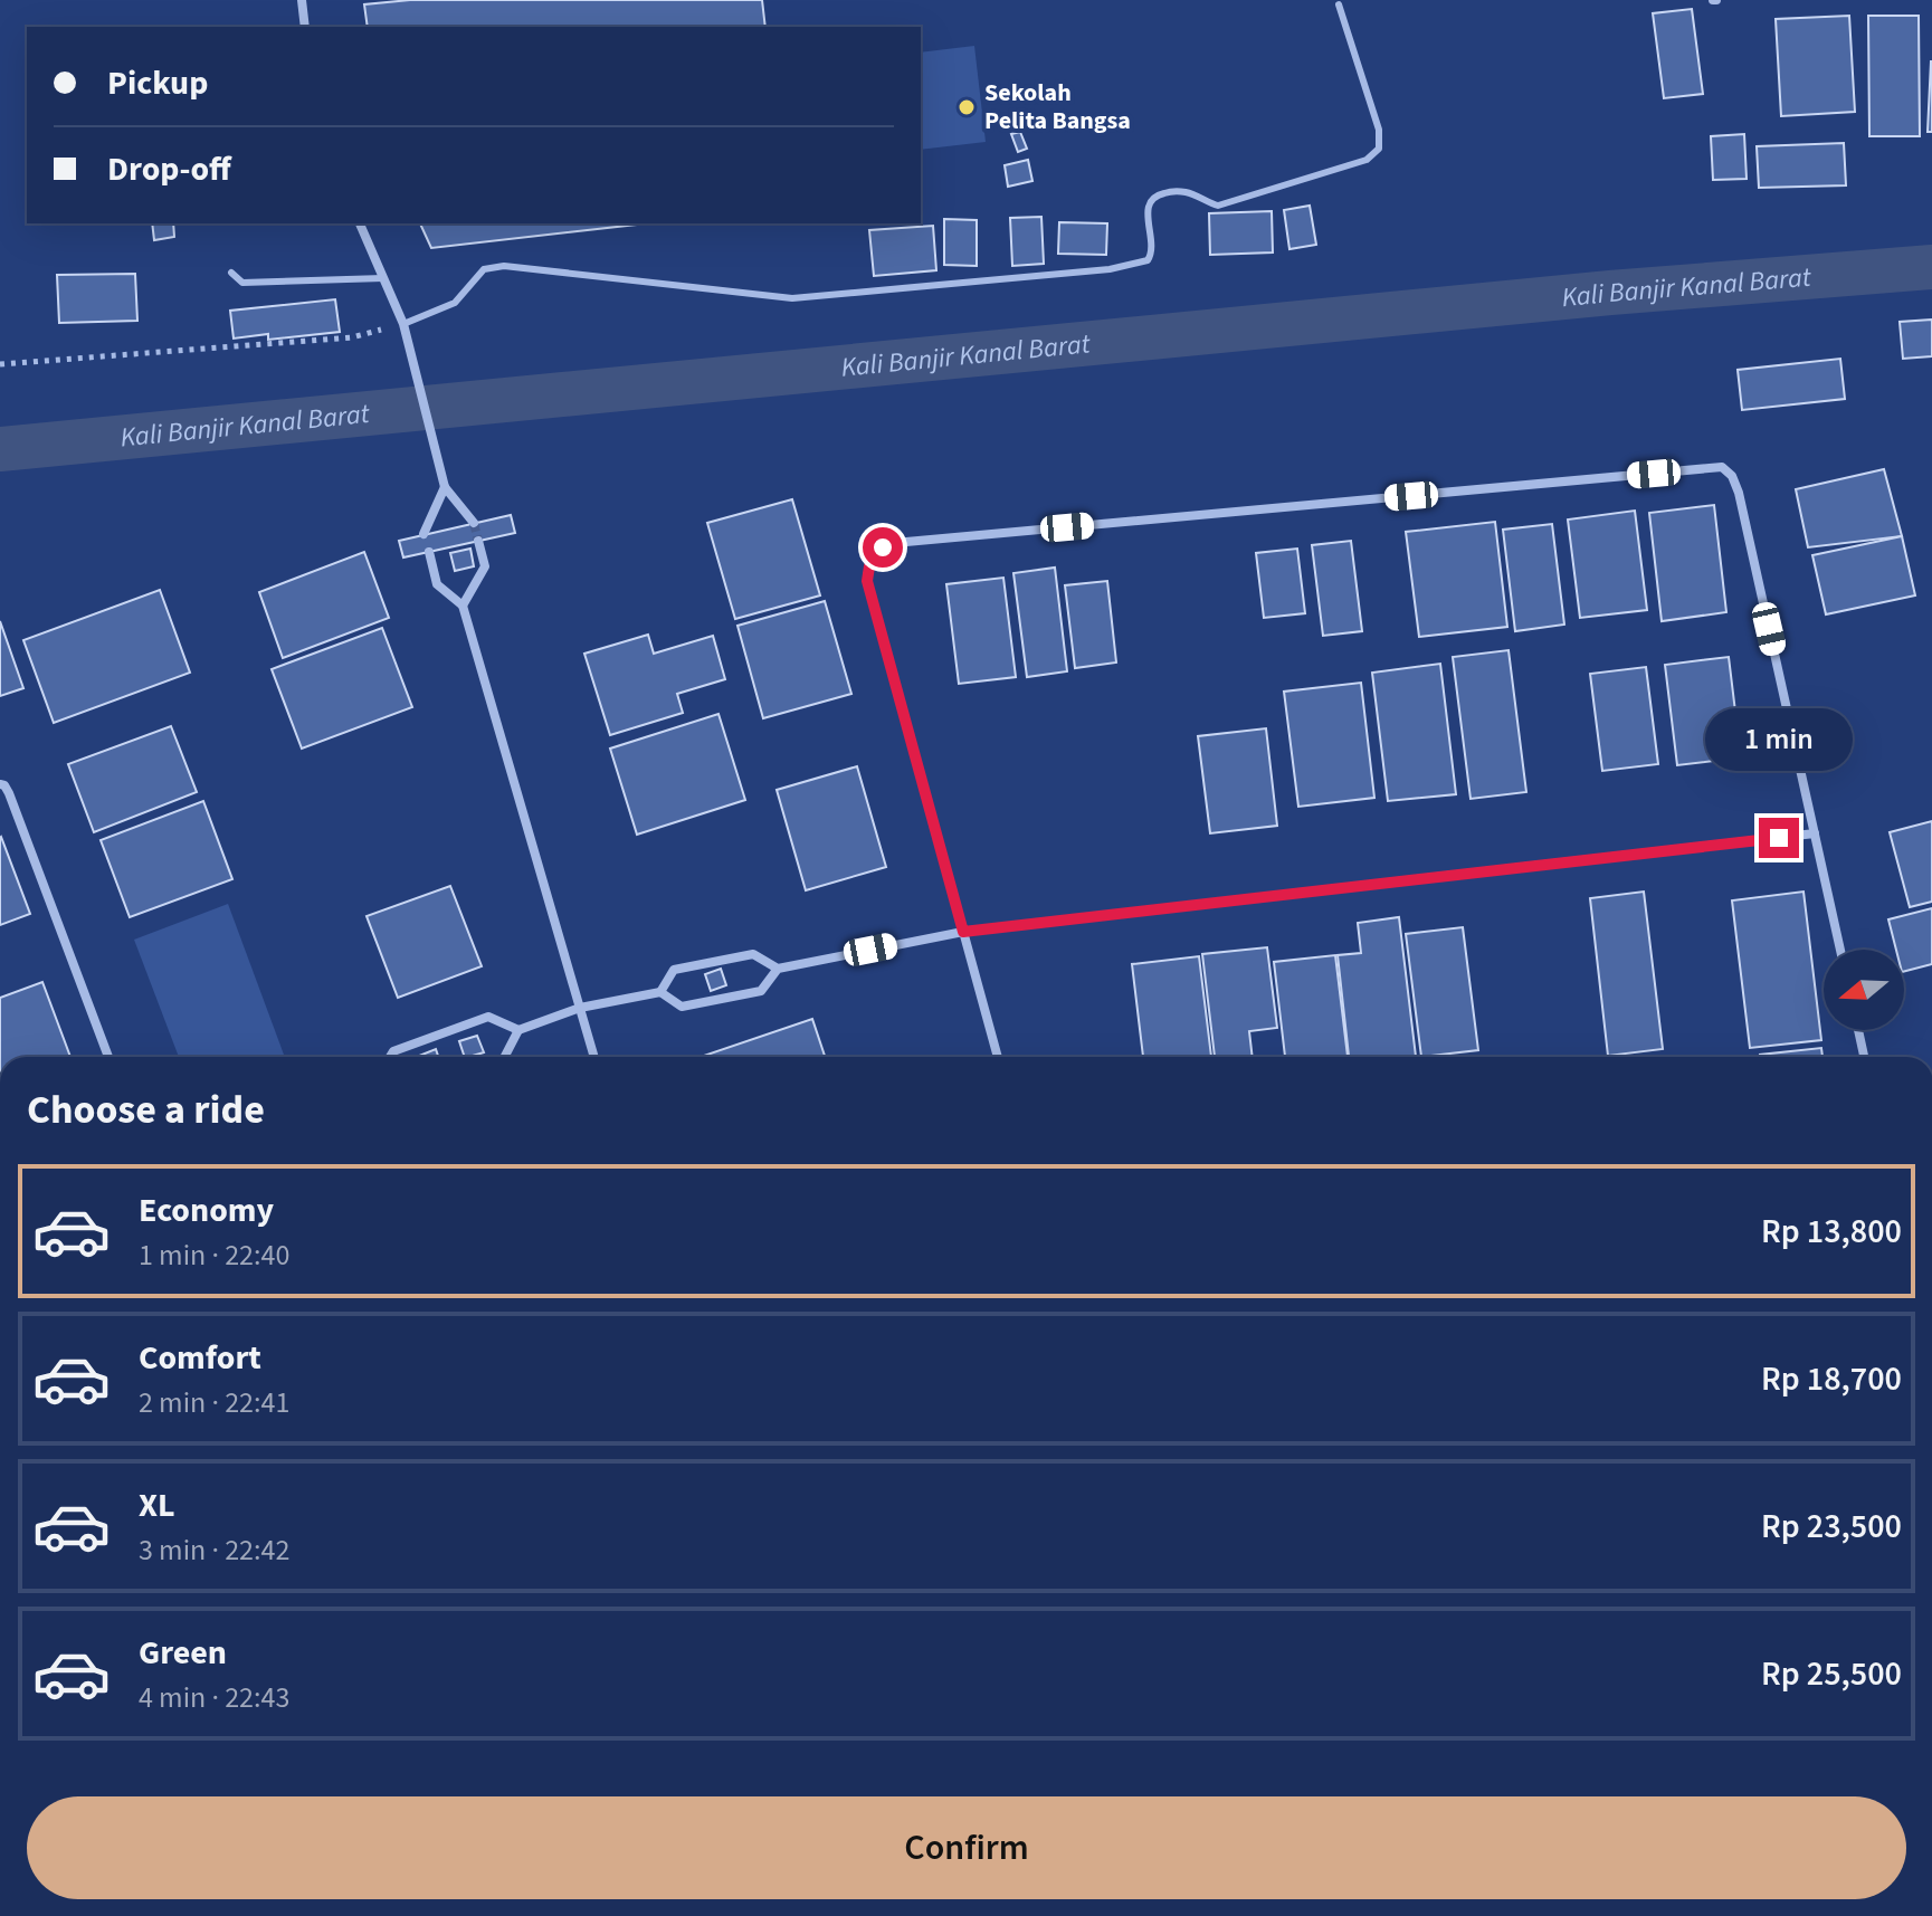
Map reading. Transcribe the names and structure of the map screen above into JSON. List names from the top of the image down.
{
  "water": ["Kali Banjir Kanal Barat"],
  "places": ["Sekolah Pelita Bangsa"],
  "north": "left",
  "page": {
    "banner": ["Pickup", "Drop-off"],
    "bubble": "1 min",
    "heading": "Choose a ride",
    "list": [
      {
        "name": "Economy",
        "note": "1 min · 22:40",
        "value": "Rp 13,800"
      },
      {
        "name": "Comfort",
        "note": "2 min · 22:41",
        "value": "Rp 18,700"
      },
      {
        "name": "XL",
        "note": "3 min · 22:42",
        "value": "Rp 23,500"
      },
      {
        "name": "Green",
        "note": "4 min · 22:43",
        "value": "Rp 25,500"
      }
    ],
    "buttons": "Confirm"
  }
}
